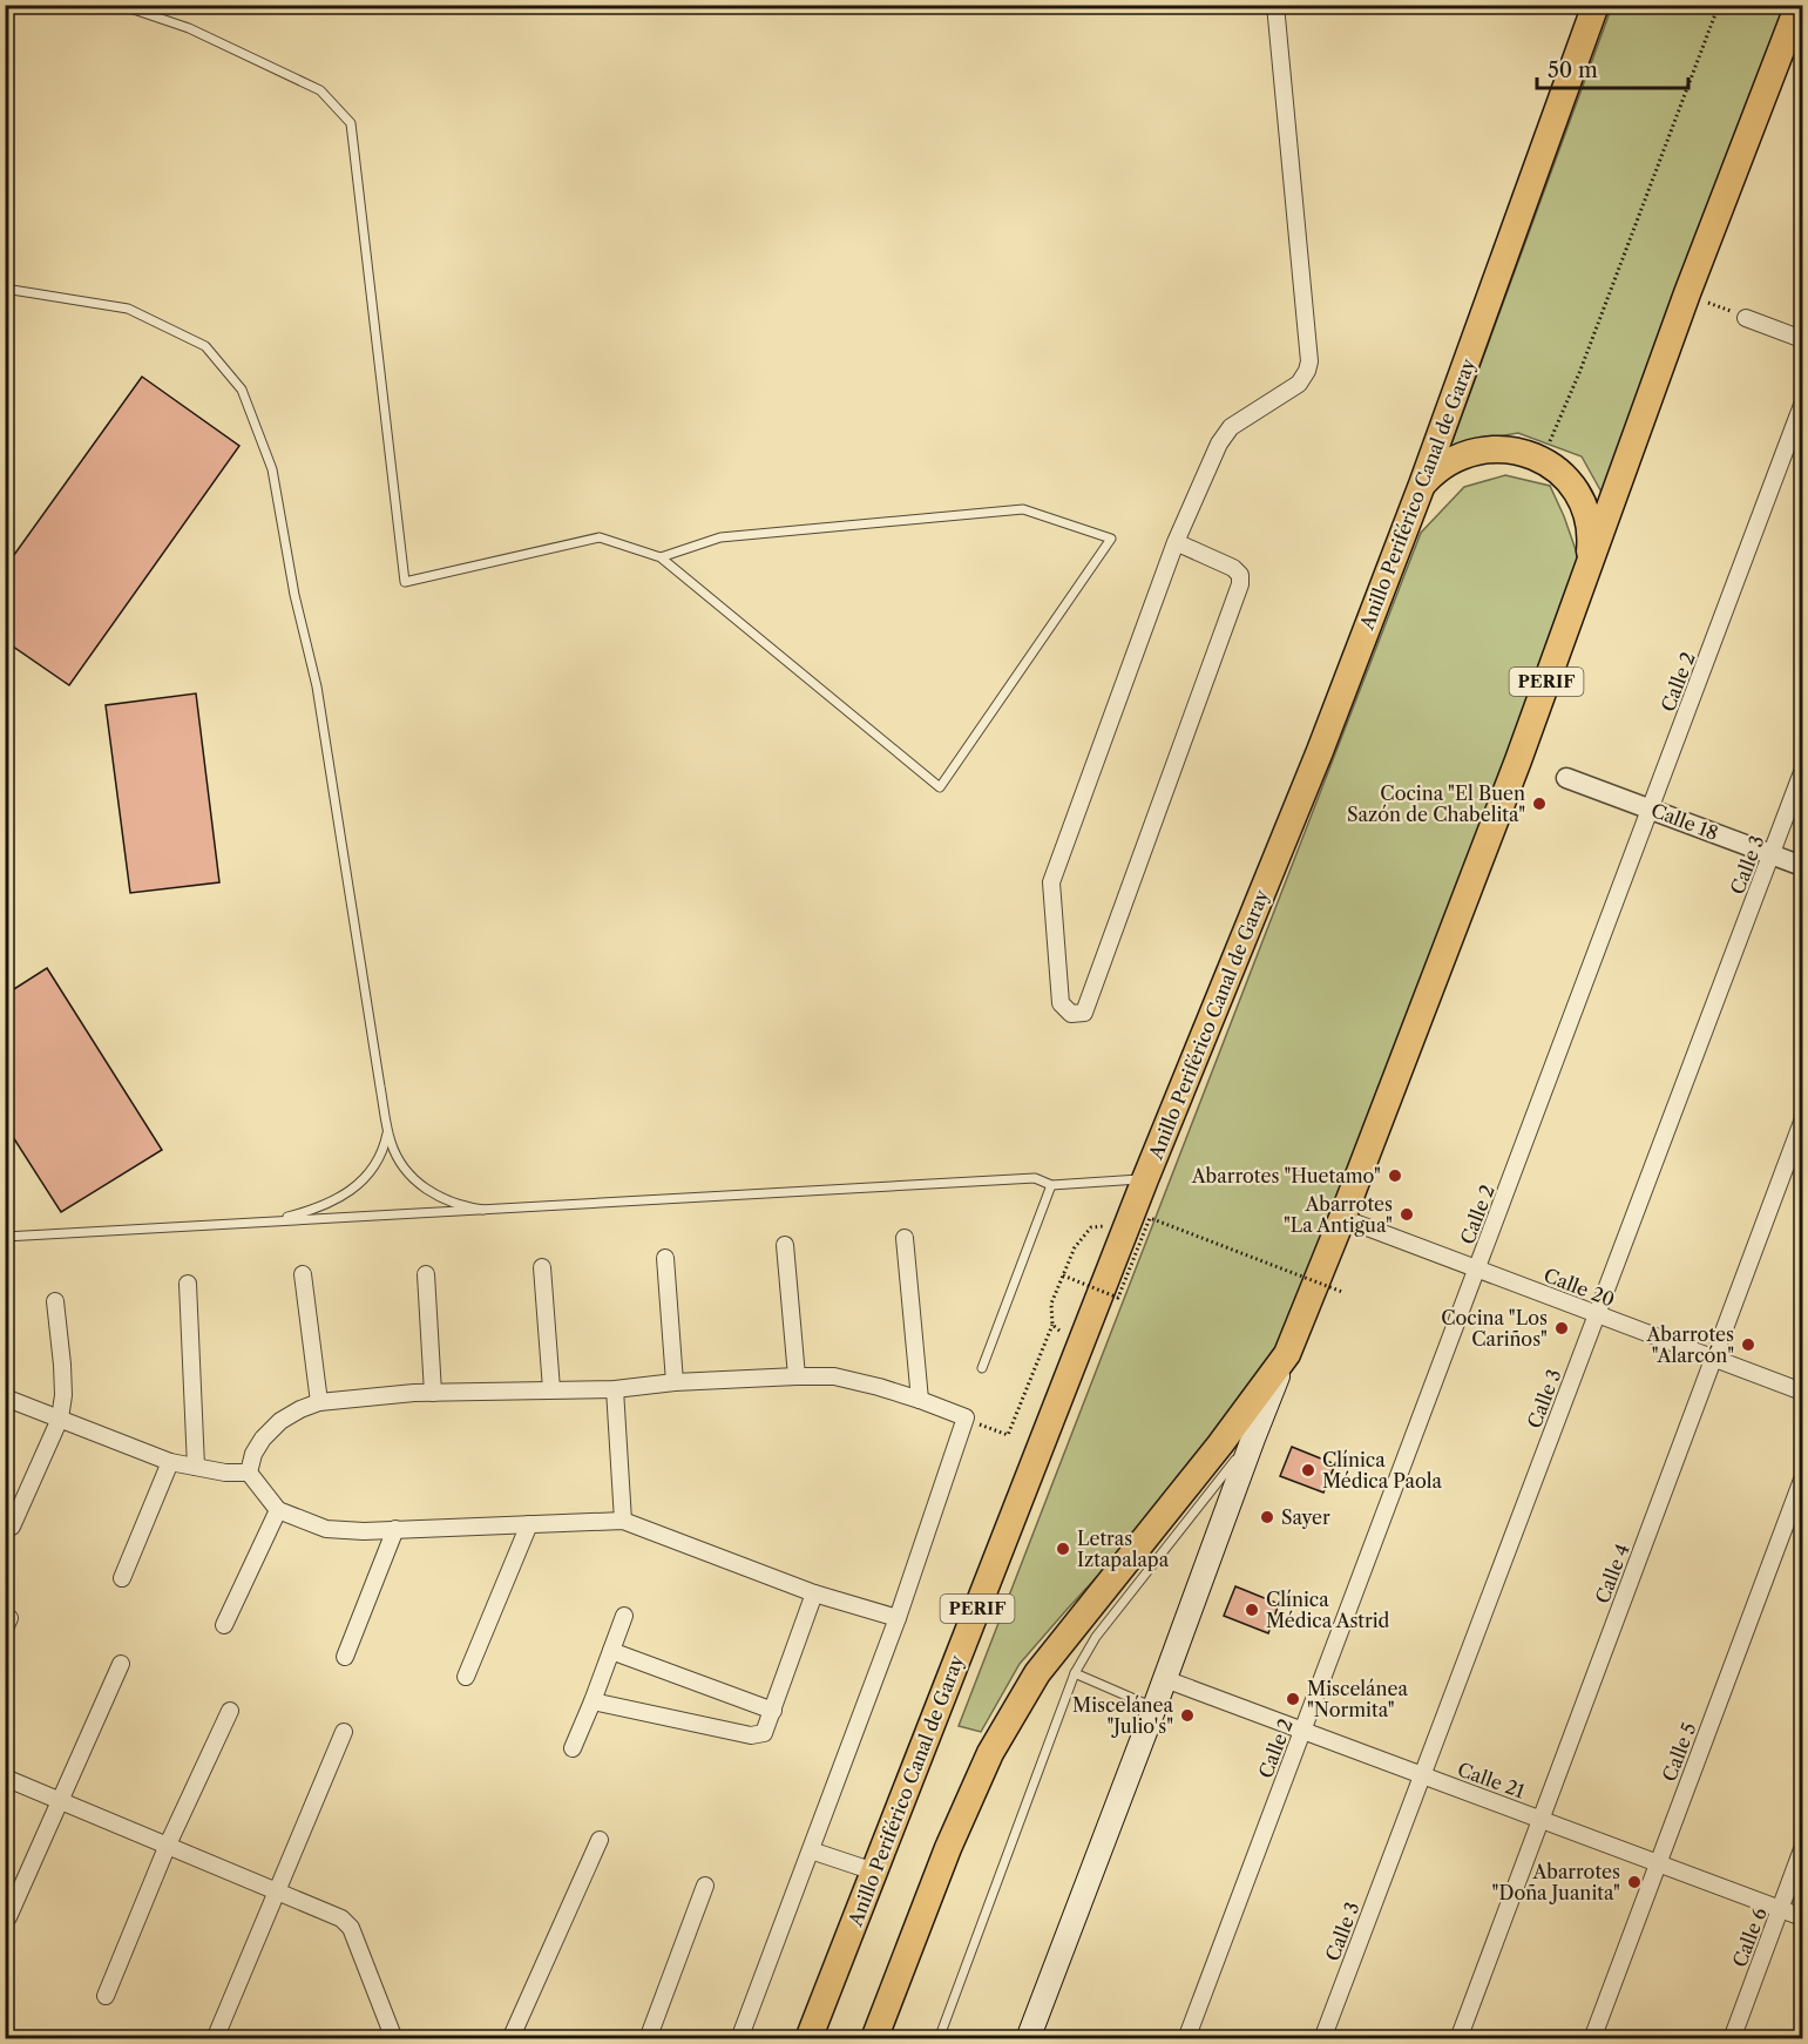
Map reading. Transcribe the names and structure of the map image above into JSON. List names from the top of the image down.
{
  "streets": {
    "highway": ["Anillo Periférico Canal de Garay", "PERIF"],
    "street": [
      "Calle 2",
      "Calle 18",
      "Calle 3",
      "Calle 20",
      "Calle 4",
      "Calle 5",
      "Calle 21",
      "Calle 6"
    ]
  },
  "crossings": [
    ["PERIF", "Calle 20"],
    ["PERIF", "Calle 21"],
    ["Calle 2", "Calle 18"],
    ["Calle 2", "Calle 20"],
    ["Calle 2", "Calle 21"],
    ["Calle 18", "Calle 3"],
    ["Calle 3", "Calle 20"],
    ["Calle 3", "Calle 21"],
    ["Calle 20", "Calle 4"],
    ["Calle 4", "Calle 21"],
    ["Calle 5", "Calle 21"],
    ["Calle 21", "Calle 6"]
  ],
  "places": [
    "Cocina \"El Buen Sazón de Chabelita\"",
    "Abarrotes \"Huetamo\"",
    "Abarrotes \"La Antigua\"",
    "Cocina \"Los Cariños\"",
    "Abarrotes \"Alarcón\"",
    "Clínica Médica Paola",
    "Sayer",
    "Letras Iztapalapa",
    "Clínica Médica Astrid",
    "Miscelánea \"Normita\"",
    "Miscelánea \"Julio's\"",
    "Abarrotes \"Doña Juanita\""
  ],
  "scale_bar": "50 m"
}
